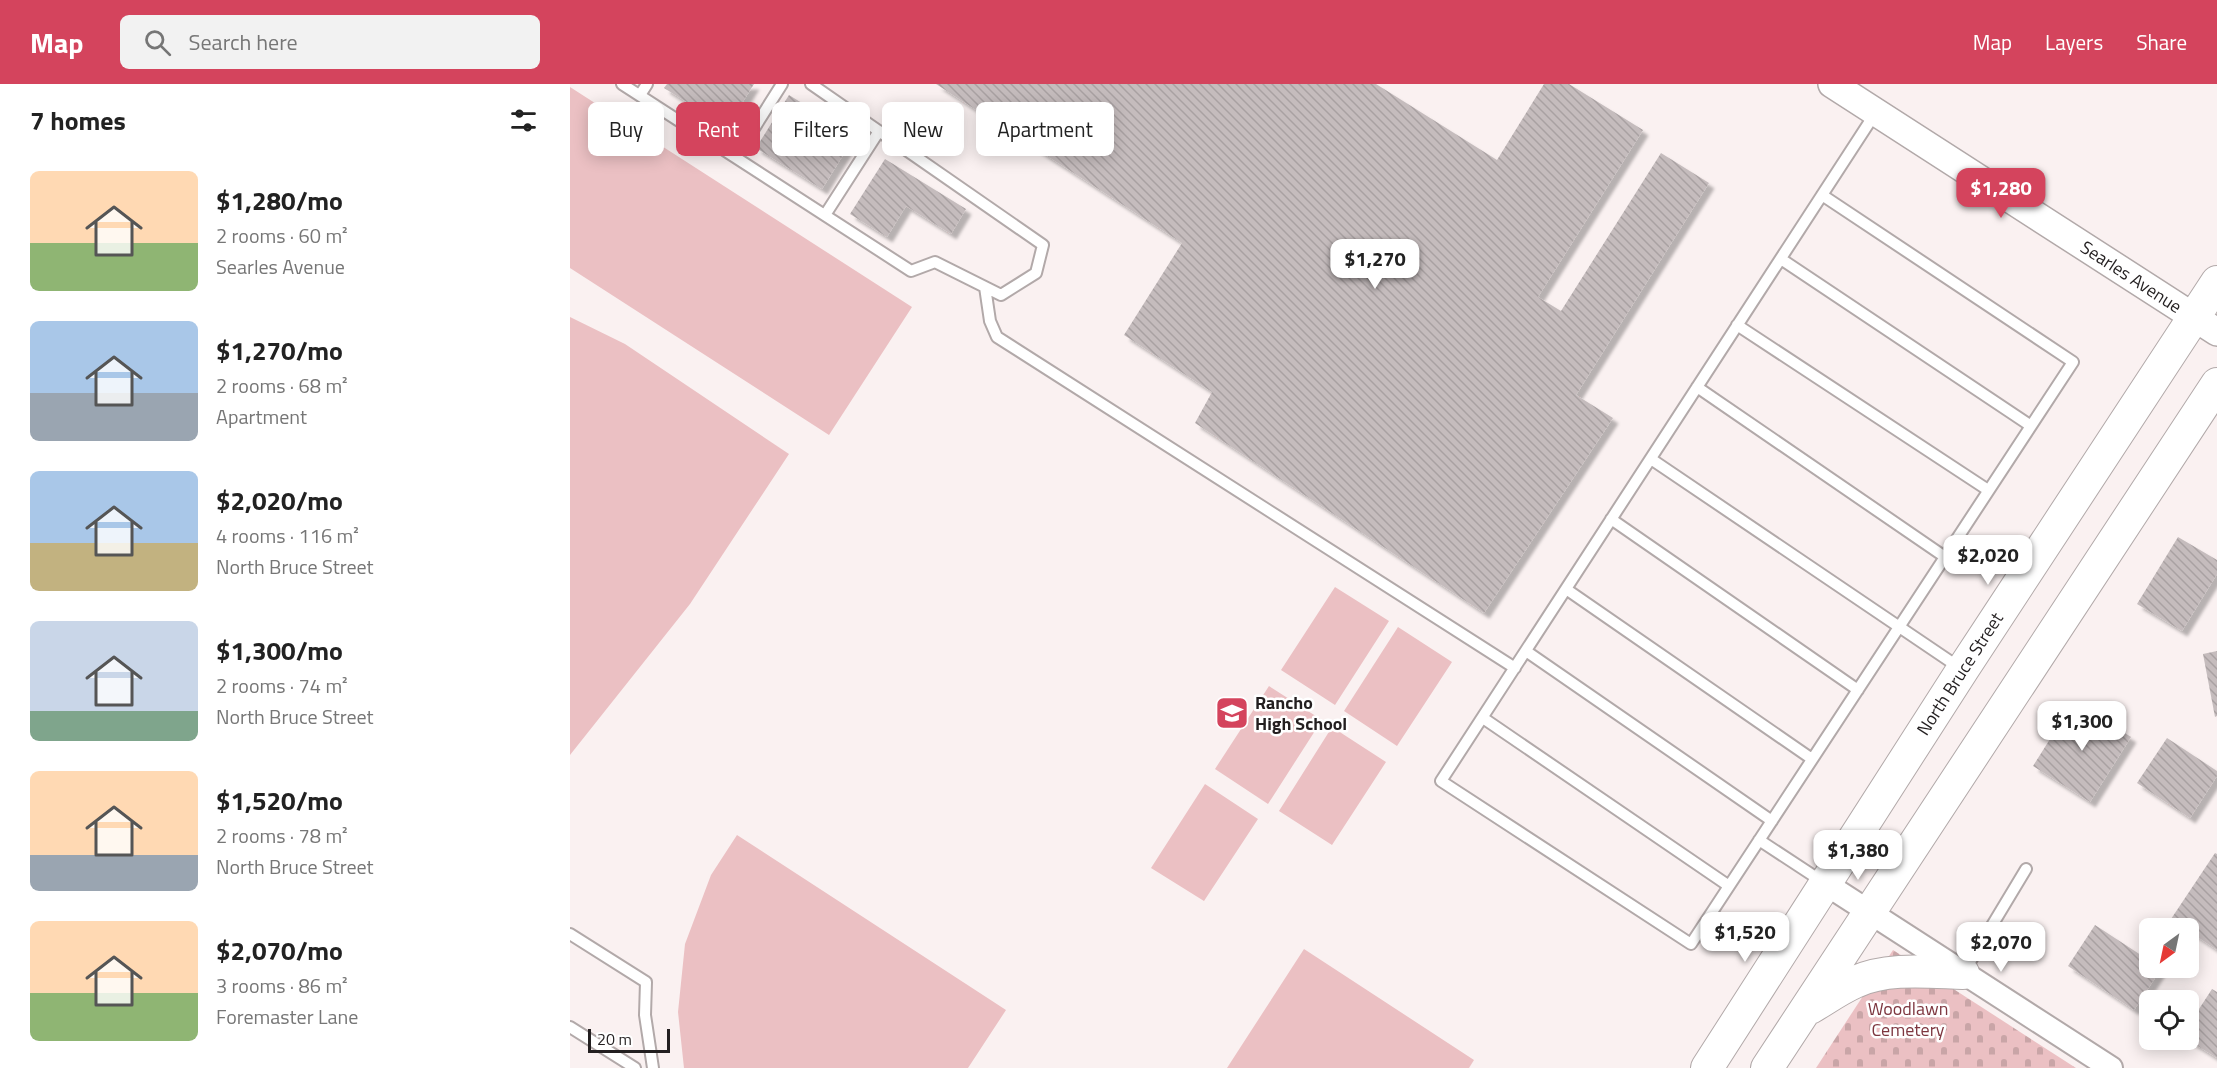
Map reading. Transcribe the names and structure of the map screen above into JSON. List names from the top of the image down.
{
  "streets": {
    "main road": ["North Bruce Street"],
    "street": ["Searles Avenue"]
  },
  "crossings": [
    ["Searles Avenue", "North Bruce Street"]
  ],
  "parks": ["Woodlawn Cemetery"],
  "places": {
    "school or university": ["Rancho High School"]
  },
  "scale_bar": "20 m",
  "north": "bottom left",
  "page": {
    "header": "Map",
    "search": "Search here",
    "nav": ["Map", "Layers", "Share"],
    "heading": "7 homes",
    "chip": [
      "Buy",
      "Rent",
      "Filters",
      "New",
      "Apartment"
    ],
    "list": [
      {
        "name": "$1,280/mo",
        "note": "2 rooms · 60 m² · Searles Avenue"
      },
      {
        "name": "$1,270/mo",
        "note": "2 rooms · 68 m² · Apartment"
      },
      {
        "name": "$2,020/mo",
        "note": "4 rooms · 116 m² · North Bruce Street"
      },
      {
        "name": "$1,300/mo",
        "note": "2 rooms · 74 m² · North Bruce Street"
      },
      {
        "name": "$1,520/mo",
        "note": "2 rooms · 78 m² · North Bruce Street"
      },
      {
        "name": "$2,070/mo",
        "note": "3 rooms · 86 m² · Foremaster Lane"
      }
    ],
    "price": [
      "$1,280",
      "$1,270",
      "$2,020",
      "$1,300",
      "$1,380",
      "$1,520",
      "$2,070"
    ],
    "scale": "20 m"
  }
}
